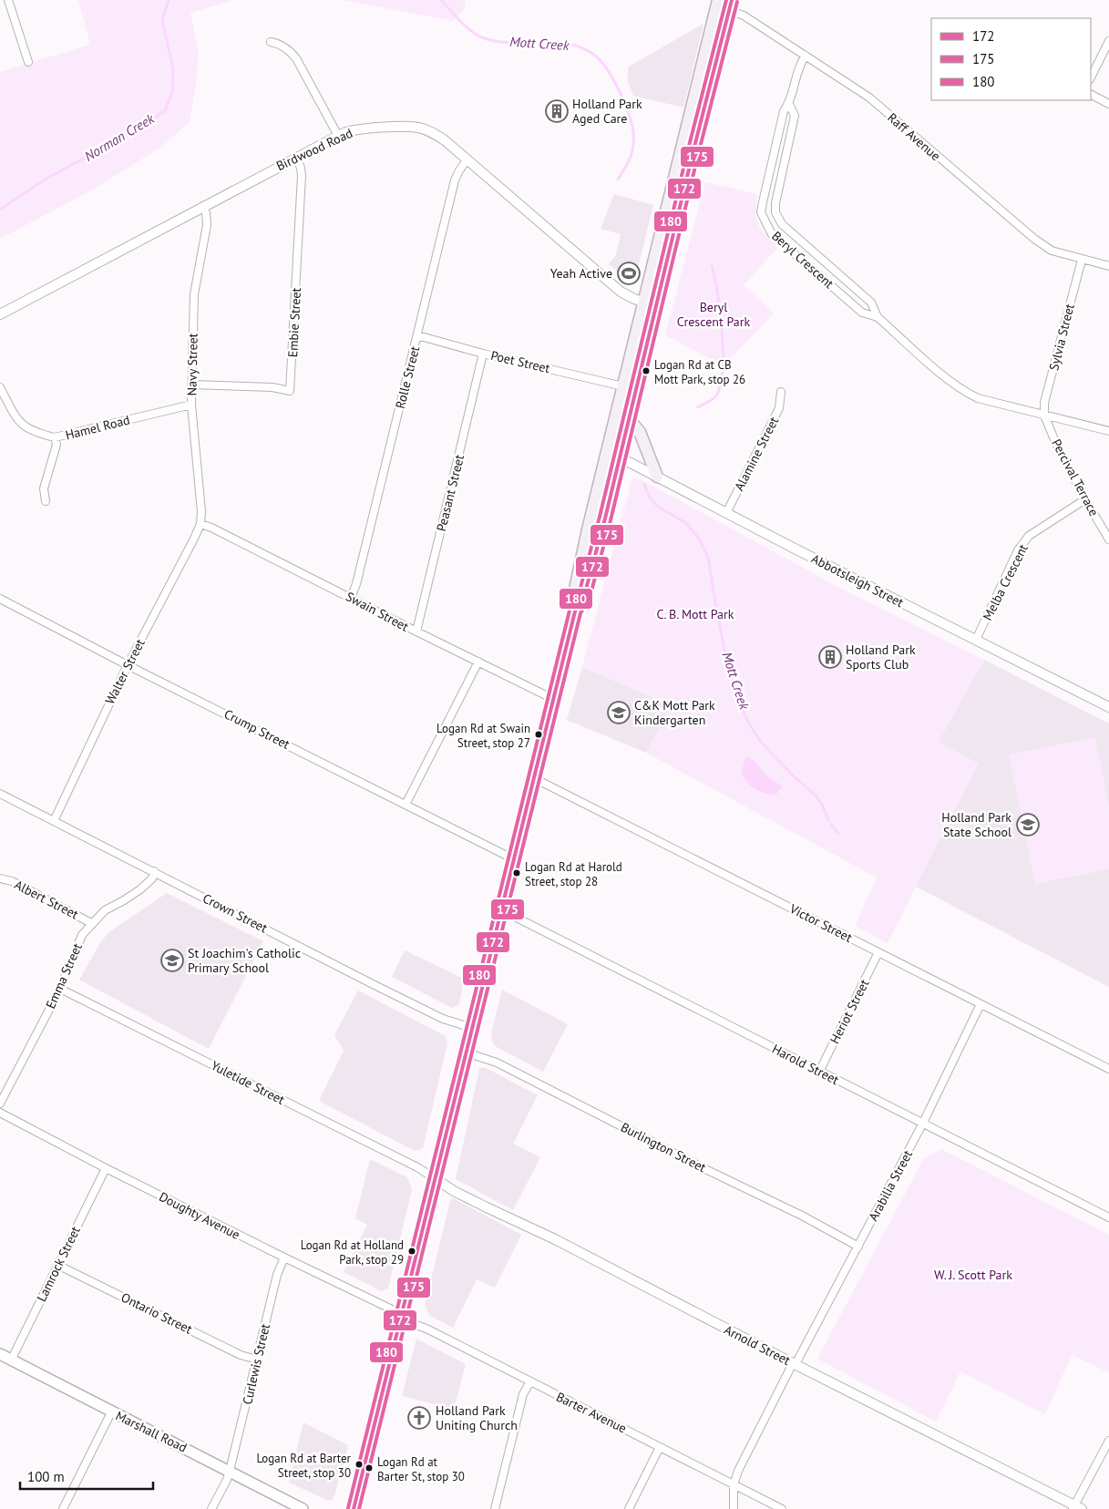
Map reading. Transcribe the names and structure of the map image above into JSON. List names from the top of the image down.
{
  "streets": {
    "main road": ["Marshall Road"],
    "street": [
      "Raff Avenue",
      "Birdwood Road",
      "Beryl Crescent",
      "Embie Street",
      "Sylvia Street",
      "Poet Street",
      "Navy Street",
      "Rolle Street",
      "Hamel Road",
      "Alamine Street",
      "Percival Terrace",
      "Peasant Street",
      "Abbotsleigh Street",
      "Melba Crescent",
      "Swain Street",
      "Walter Street",
      "Crump Street",
      "Albert Street",
      "Crown Street",
      "Victor Street",
      "Emma Street",
      "Heriot Street",
      "Harold Street",
      "Yuletide Street",
      "Burlington Street",
      "Arabilia Street",
      "Doughty Avenue",
      "Lamrock Street",
      "Ontario Street",
      "Arnold Street",
      "Curlewis Street",
      "Barter Avenue"
    ]
  },
  "crossings": [
    ["Raff Avenue", "Beryl Crescent"],
    ["Raff Avenue", "Sylvia Street"],
    ["Birdwood Road", "Embie Street"],
    ["Birdwood Road", "Navy Street"],
    ["Birdwood Road", "Rolle Street"],
    ["Beryl Crescent", "Sylvia Street"],
    ["Beryl Crescent", "Percival Terrace"],
    ["Embie Street", "Navy Street"],
    ["Sylvia Street", "Percival Terrace"],
    ["Poet Street", "Rolle Street"],
    ["Poet Street", "Peasant Street"],
    ["Navy Street", "Hamel Road"],
    ["Navy Street", "Swain Street"],
    ["Navy Street", "Walter Street"],
    ["Rolle Street", "Swain Street"],
    ["Alamine Street", "Abbotsleigh Street"],
    ["Percival Terrace", "Melba Crescent"],
    ["Peasant Street", "Swain Street"],
    ["Abbotsleigh Street", "Melba Crescent"],
    ["Swain Street", "Walter Street"],
    ["Walter Street", "Crump Street"],
    ["Walter Street", "Crown Street"],
    ["Albert Street", "Emma Street"],
    ["Crown Street", "Emma Street"],
    ["Victor Street", "Heriot Street"],
    ["Victor Street", "Arabilia Street"],
    ["Emma Street", "Yuletide Street"],
    ["Heriot Street", "Harold Street"],
    ["Harold Street", "Arabilia Street"],
    ["Yuletide Street", "Arnold Street"],
    ["Burlington Street", "Arabilia Street"],
    ["Arabilia Street", "Arnold Street"],
    ["Arabilia Street", "Barter Avenue"],
    ["Doughty Avenue", "Lamrock Street"],
    ["Doughty Avenue", "Curlewis Street"],
    ["Doughty Avenue", "Barter Avenue"],
    ["Lamrock Street", "Ontario Street"],
    ["Lamrock Street", "Marshall Road"],
    ["Ontario Street", "Curlewis Street"],
    ["Curlewis Street", "Marshall Road"]
  ],
  "water": ["Mott Creek", "Norman Creek"],
  "parks": ["Beryl Crescent Park", "C. B. Mott Park", "W. J. Scott Park"],
  "places": {
    "building": ["Holland Park Aged Care", "Holland Park Sports Club"],
    "sports": ["Yeah Active"],
    "other": [
      "Logan Rd at CB Mott Park, stop 26",
      "Logan Rd at Swain Street, stop 27",
      "Logan Rd at Harold Street, stop 28",
      "Logan Rd at Holland Park, stop 29",
      "Logan Rd at Barter Street, stop 30",
      "Logan Rd at Barter St, stop 30"
    ],
    "school or university": ["C&K Mott Park Kindergarten", "Holland Park State School", "St Joachim's Catholic Primary School"],
    "church": ["Holland Park Uniting Church"]
  },
  "lines": ["transit line 172", "transit line 180", "transit line 175"],
  "legend": ["172", "175", "180"],
  "scale_bar": "100 m"
}
